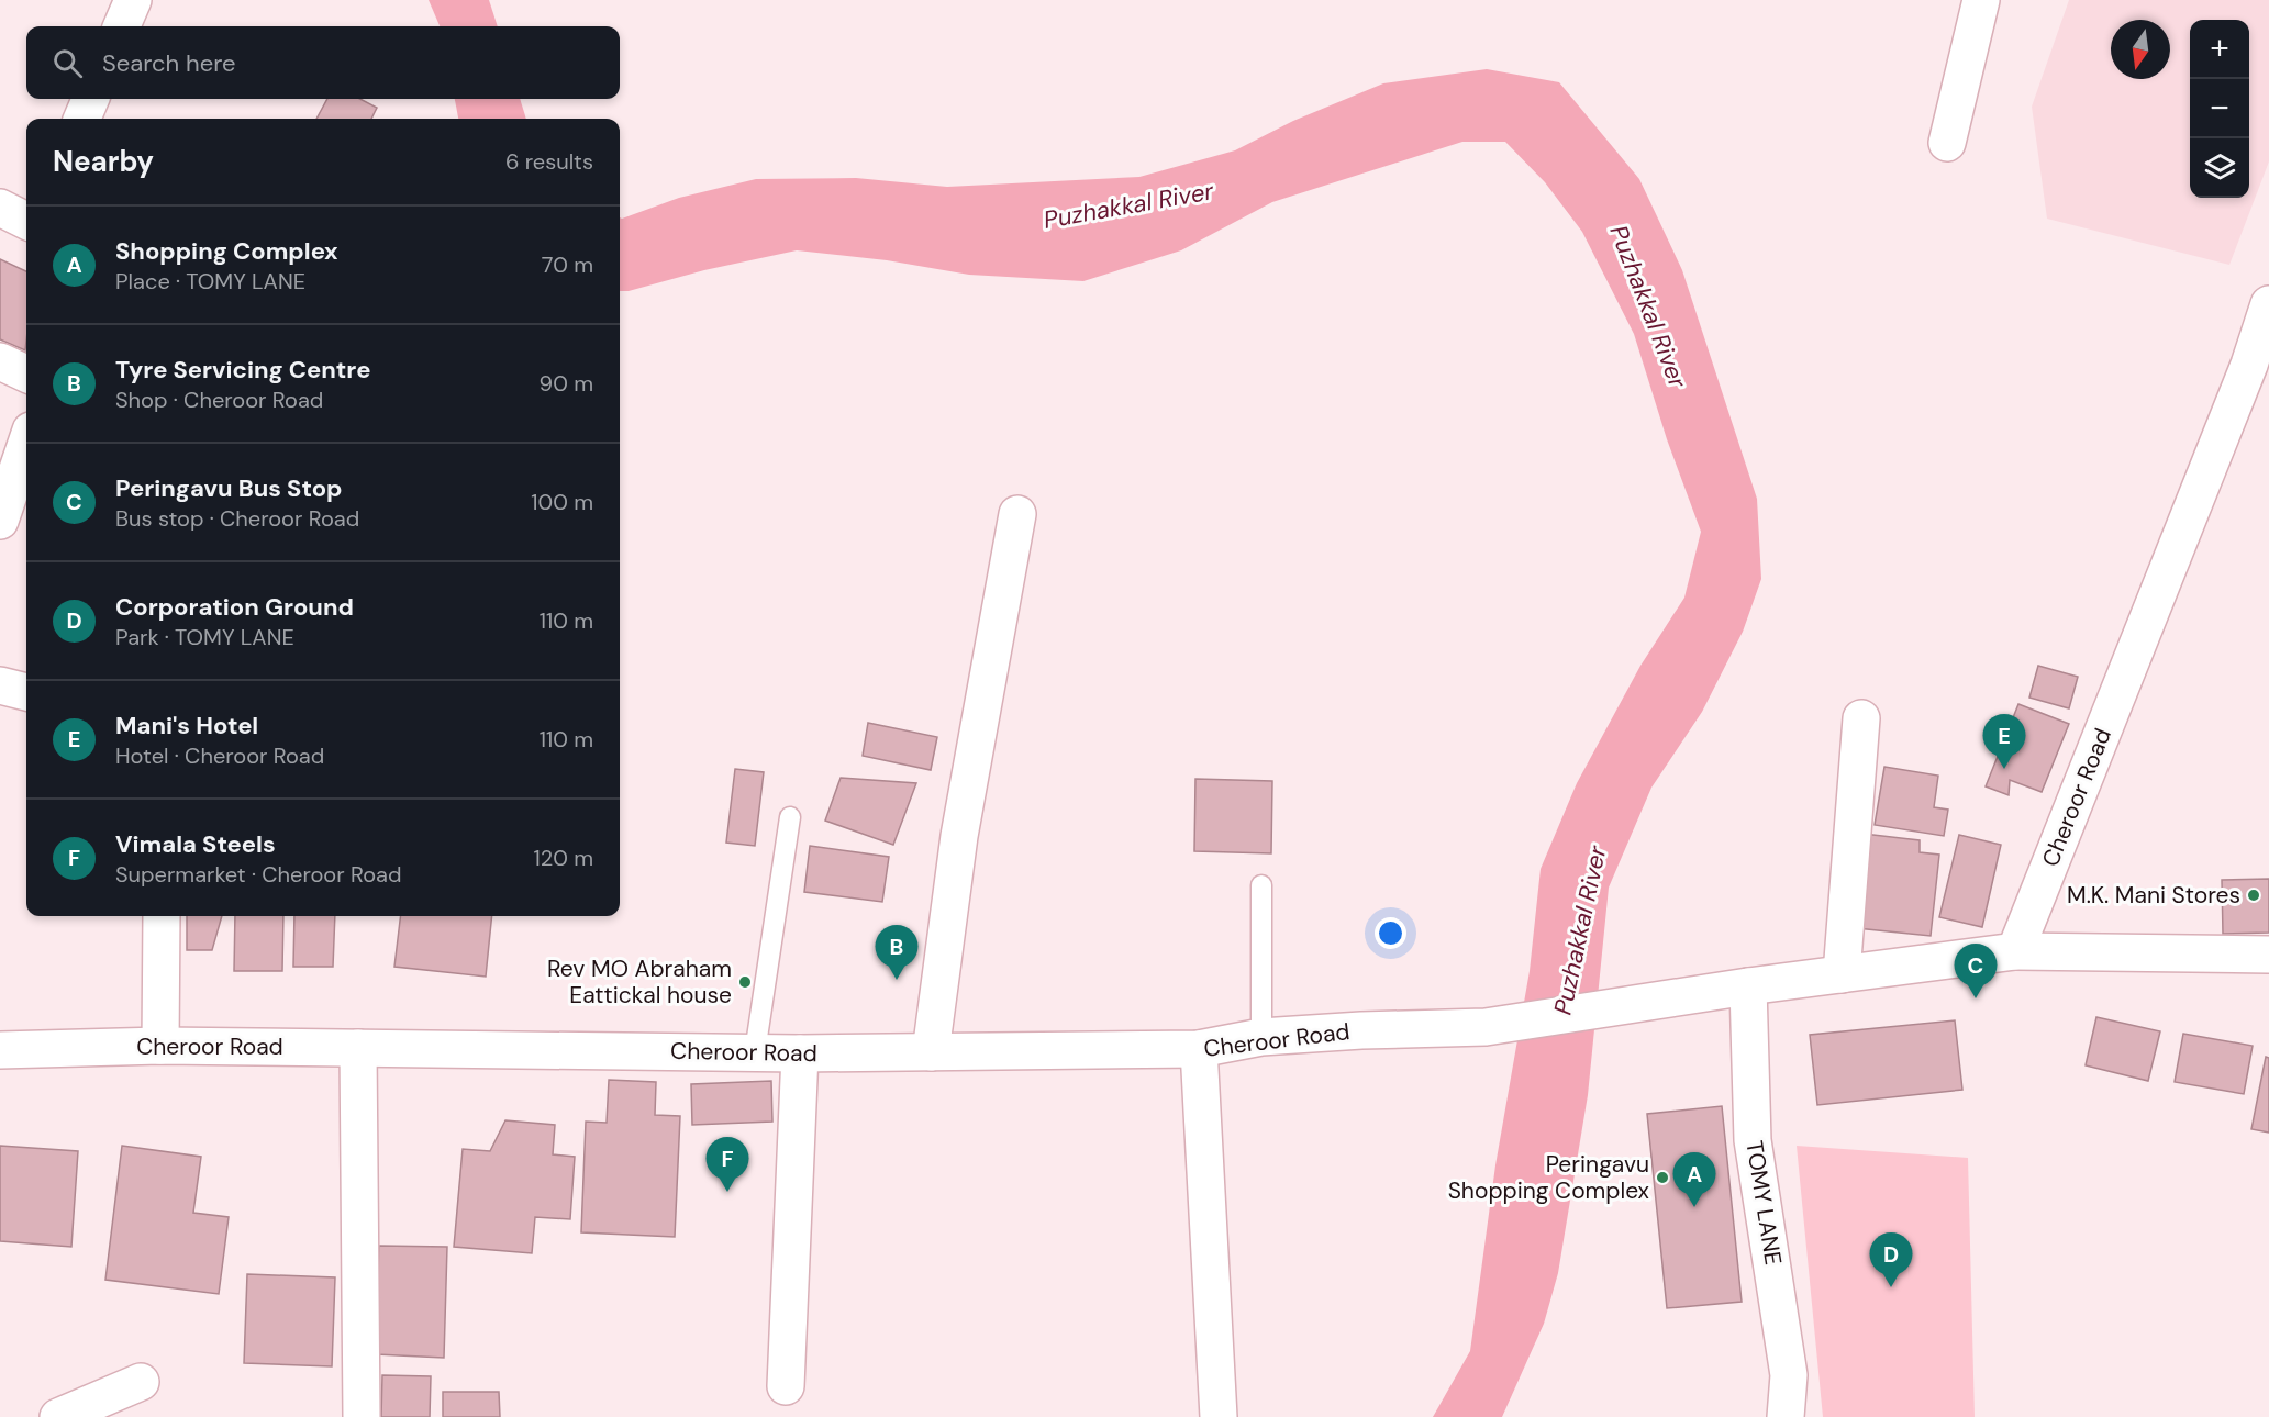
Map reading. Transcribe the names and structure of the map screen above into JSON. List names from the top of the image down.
{
  "streets": {
    "street": ["Cheroor Road", "TOMY LANE"]
  },
  "crossings": [
    ["Cheroor Road", "TOMY LANE"]
  ],
  "water": ["Puzhakkal River"],
  "places": ["M.K. Mani Stores", "Rev MO Abraham Eattickal house", "Peringavu Shopping Complex"],
  "north": "bottom",
  "page": {
    "map_buttons": ["+", "−"],
    "search": "Search here",
    "heading": ["Nearby", "6 results"],
    "list": [
      {
        "mark": "A",
        "name": "Shopping Complex",
        "note": "Place · TOMY LANE",
        "value": "70 m"
      },
      {
        "mark": "B",
        "name": "Tyre Servicing Centre",
        "note": "Shop · Cheroor Road",
        "value": "90 m"
      },
      {
        "mark": "C",
        "name": "Peringavu Bus Stop",
        "note": "Bus stop · Cheroor Road",
        "value": "100 m"
      },
      {
        "mark": "D",
        "name": "Corporation Ground",
        "note": "Park · TOMY LANE",
        "value": "110 m"
      },
      {
        "mark": "E",
        "name": "Mani's Hotel",
        "note": "Hotel · Cheroor Road",
        "value": "110 m"
      },
      {
        "mark": "F",
        "name": "Vimala Steels",
        "note": "Supermarket · Cheroor Road",
        "value": "120 m"
      }
    ],
    "pins": [
      "E",
      "B",
      "C",
      "F",
      "A",
      "D"
    ]
  }
}
